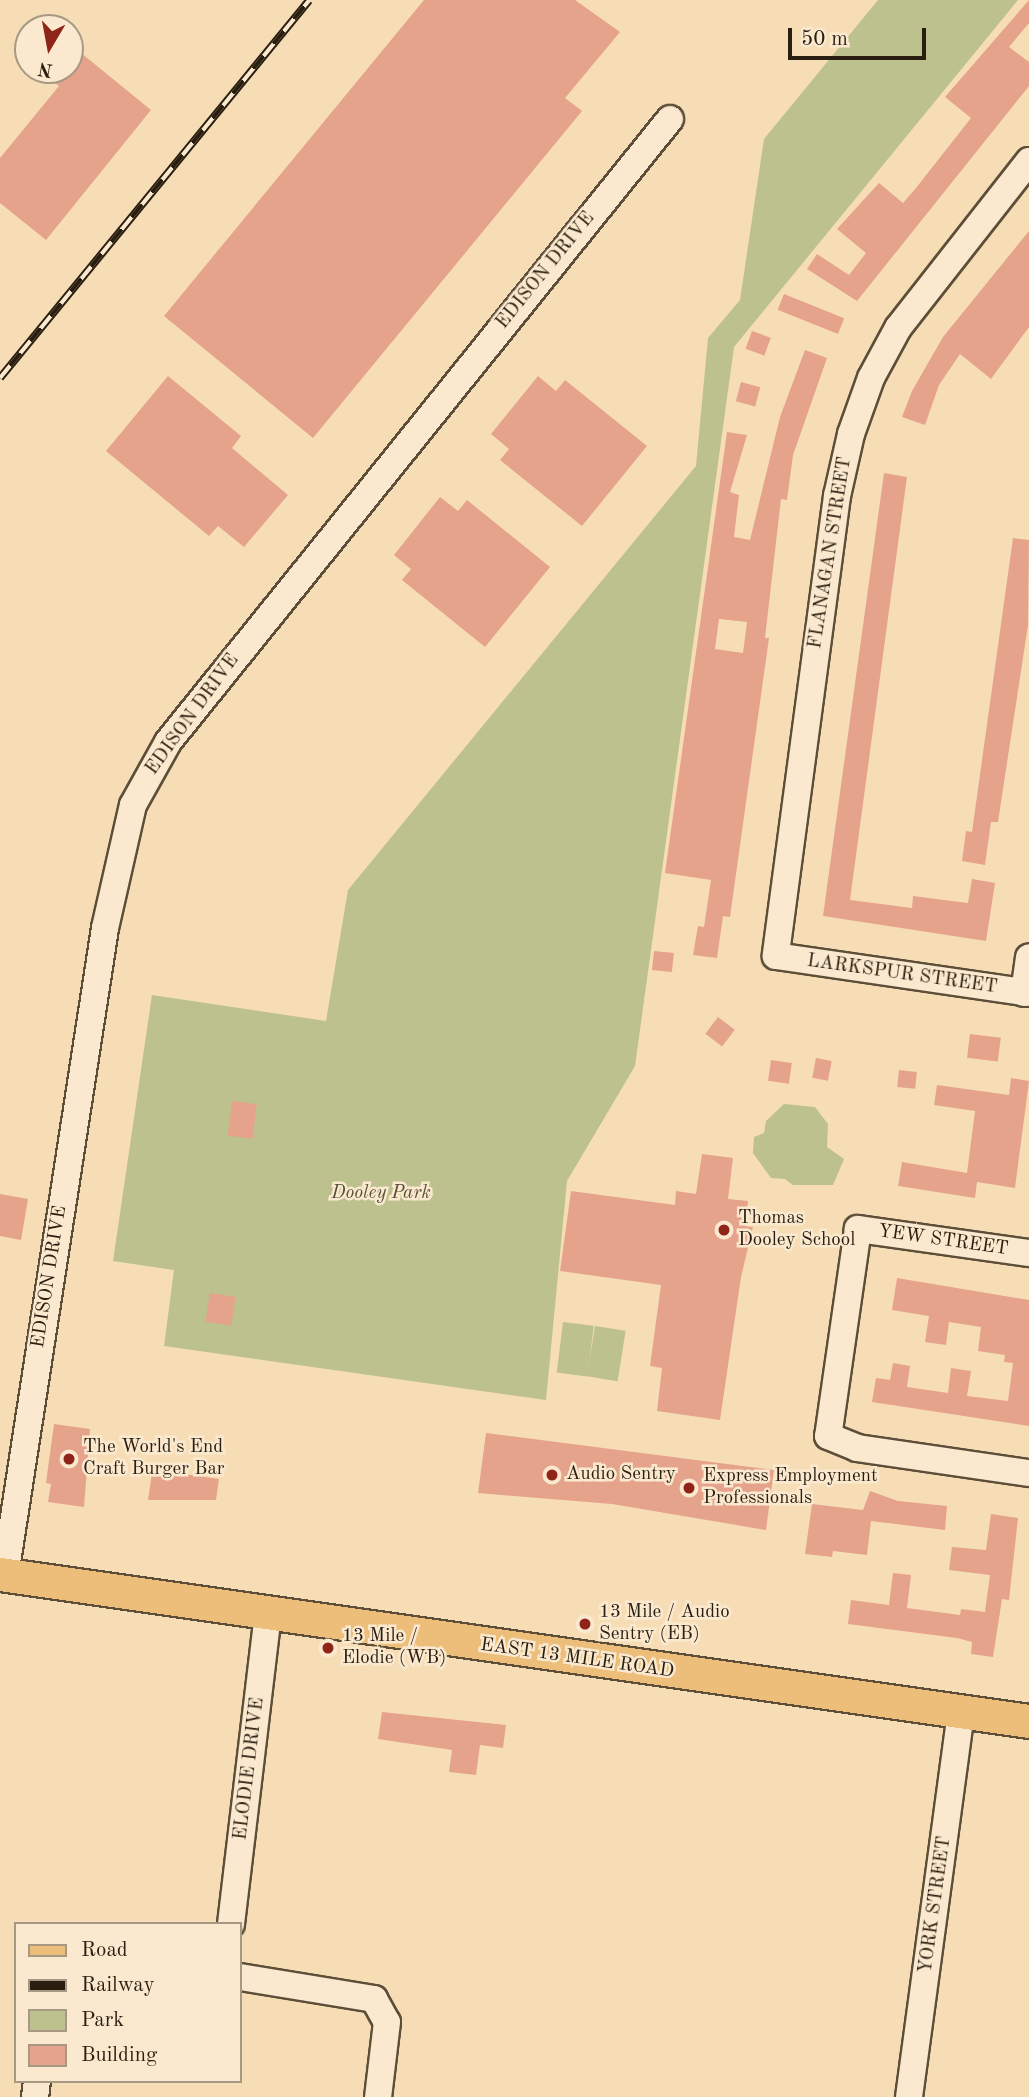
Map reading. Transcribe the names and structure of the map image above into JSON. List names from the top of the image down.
{
  "streets": {
    "main road": ["EAST 13 MILE ROAD"],
    "street": [
      "EDISON DRIVE",
      "FLANAGAN STREET",
      "LARKSPUR STREET",
      "YEW STREET",
      "ELODIE DRIVE",
      "YORK STREET"
    ]
  },
  "crossings": [
    ["EDISON DRIVE", "EAST 13 MILE ROAD"],
    ["FLANAGAN STREET", "LARKSPUR STREET"],
    ["EAST 13 MILE ROAD", "ELODIE DRIVE"],
    ["EAST 13 MILE ROAD", "YORK STREET"]
  ],
  "parks": ["Dooley Park"],
  "places": [
    "Thomas Dooley School",
    "The World's End Craft Burger Bar",
    "Audio Sentry",
    "Express Employment Professionals",
    "13 Mile / Audio Sentry (EB)",
    "13 Mile / Elodie (WB)"
  ],
  "legend": [
    "Road",
    "Railway",
    "Park",
    "Building"
  ],
  "scale_bar": "50 m",
  "north": "bottom"
}
